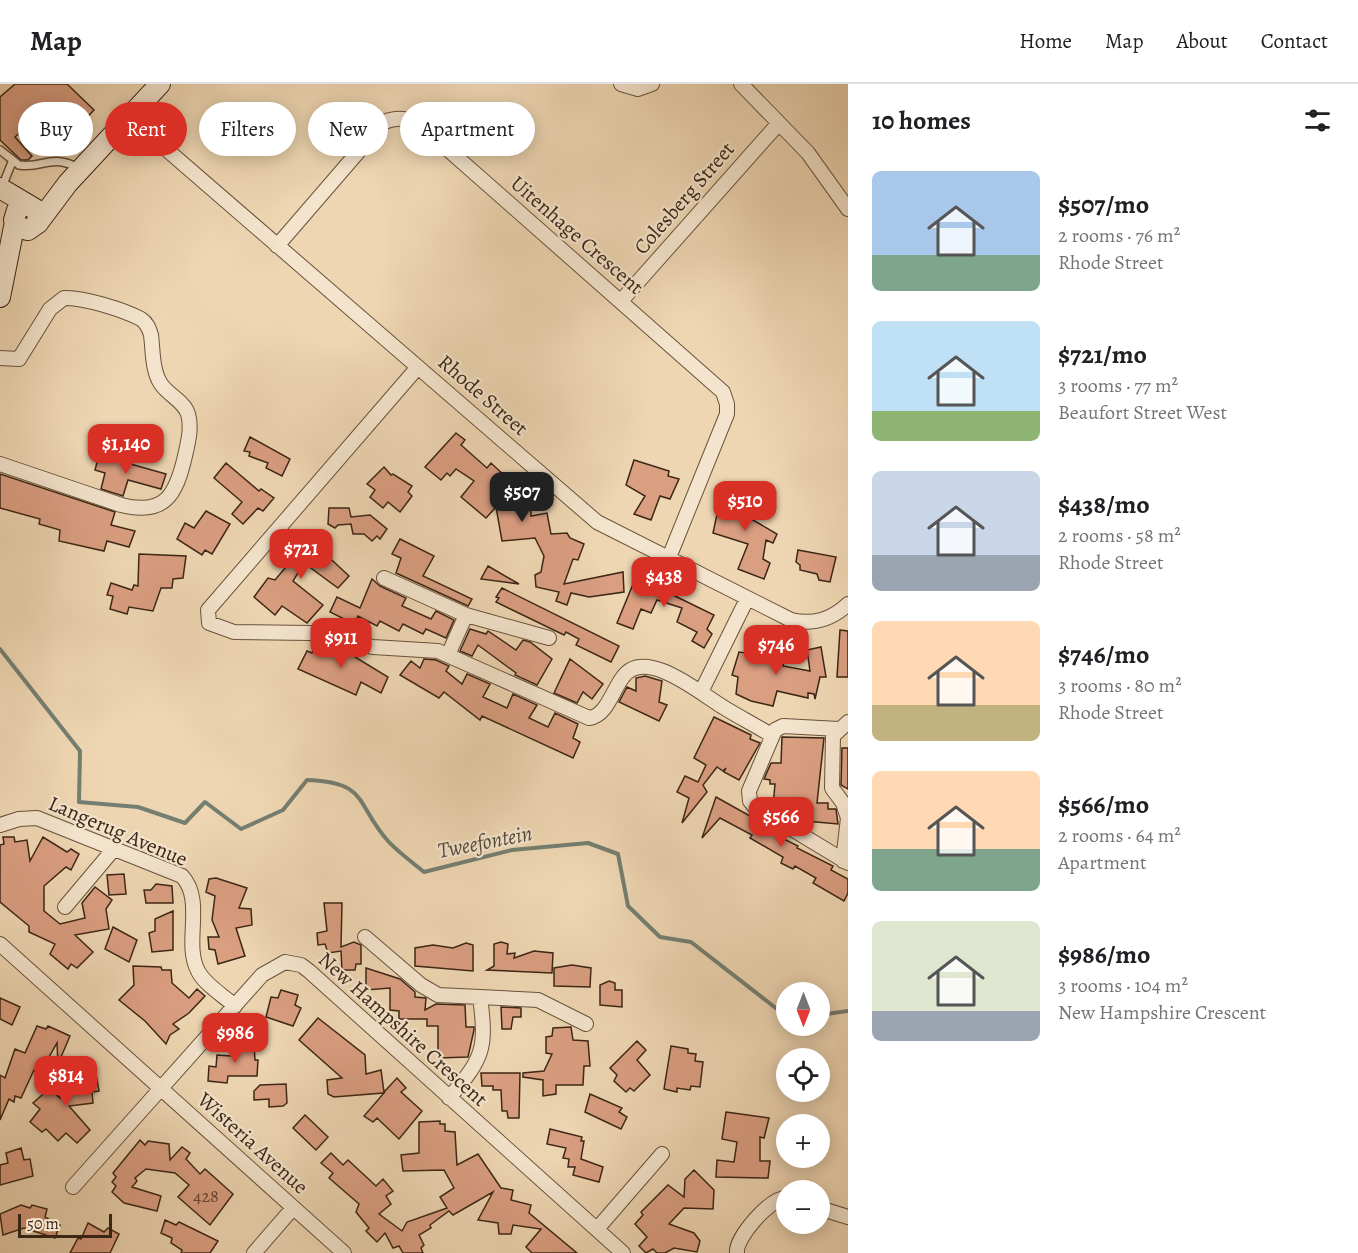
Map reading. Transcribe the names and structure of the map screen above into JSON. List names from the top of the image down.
{
  "streets": {
    "street": [
      "Colesberg Street",
      "Uitenhage Crescent",
      "Rhode Street",
      "Langerug Avenue",
      "New Hampshire Crescent",
      "Wisteria Avenue"
    ]
  },
  "crossings": [
    ["Colesberg Street", "Uitenhage Crescent"],
    ["Uitenhage Crescent", "Rhode Street"],
    ["Langerug Avenue", "New Hampshire Crescent"],
    ["New Hampshire Crescent", "Wisteria Avenue"]
  ],
  "water": ["Tweefontein"],
  "house_numbers": ["428"],
  "scale_bar": "50 m",
  "north": "bottom",
  "page": {
    "header": "Map",
    "nav": [
      "Home",
      "Map",
      "About",
      "Contact"
    ],
    "heading": "10 homes",
    "chip": [
      "Buy",
      "Rent",
      "Filters",
      "New",
      "Apartment"
    ],
    "list": [
      {
        "name": "$507/mo",
        "note": "2 rooms · 76 m² · Rhode Street"
      },
      {
        "name": "$721/mo",
        "note": "3 rooms · 77 m² · Beaufort Street West"
      },
      {
        "name": "$438/mo",
        "note": "2 rooms · 58 m² · Rhode Street"
      },
      {
        "name": "$746/mo",
        "note": "3 rooms · 80 m² · Rhode Street"
      },
      {
        "name": "$566/mo",
        "note": "2 rooms · 64 m² · Apartment"
      },
      {
        "name": "$986/mo",
        "note": "3 rooms · 104 m² · New Hampshire Crescent"
      }
    ],
    "price": [
      "$1,140",
      "$507",
      "$510",
      "$721",
      "$438",
      "$911",
      "$746",
      "$566",
      "$986",
      "$814"
    ],
    "map_buttons": ["+", "−"],
    "scale": "50 m"
  }
}
